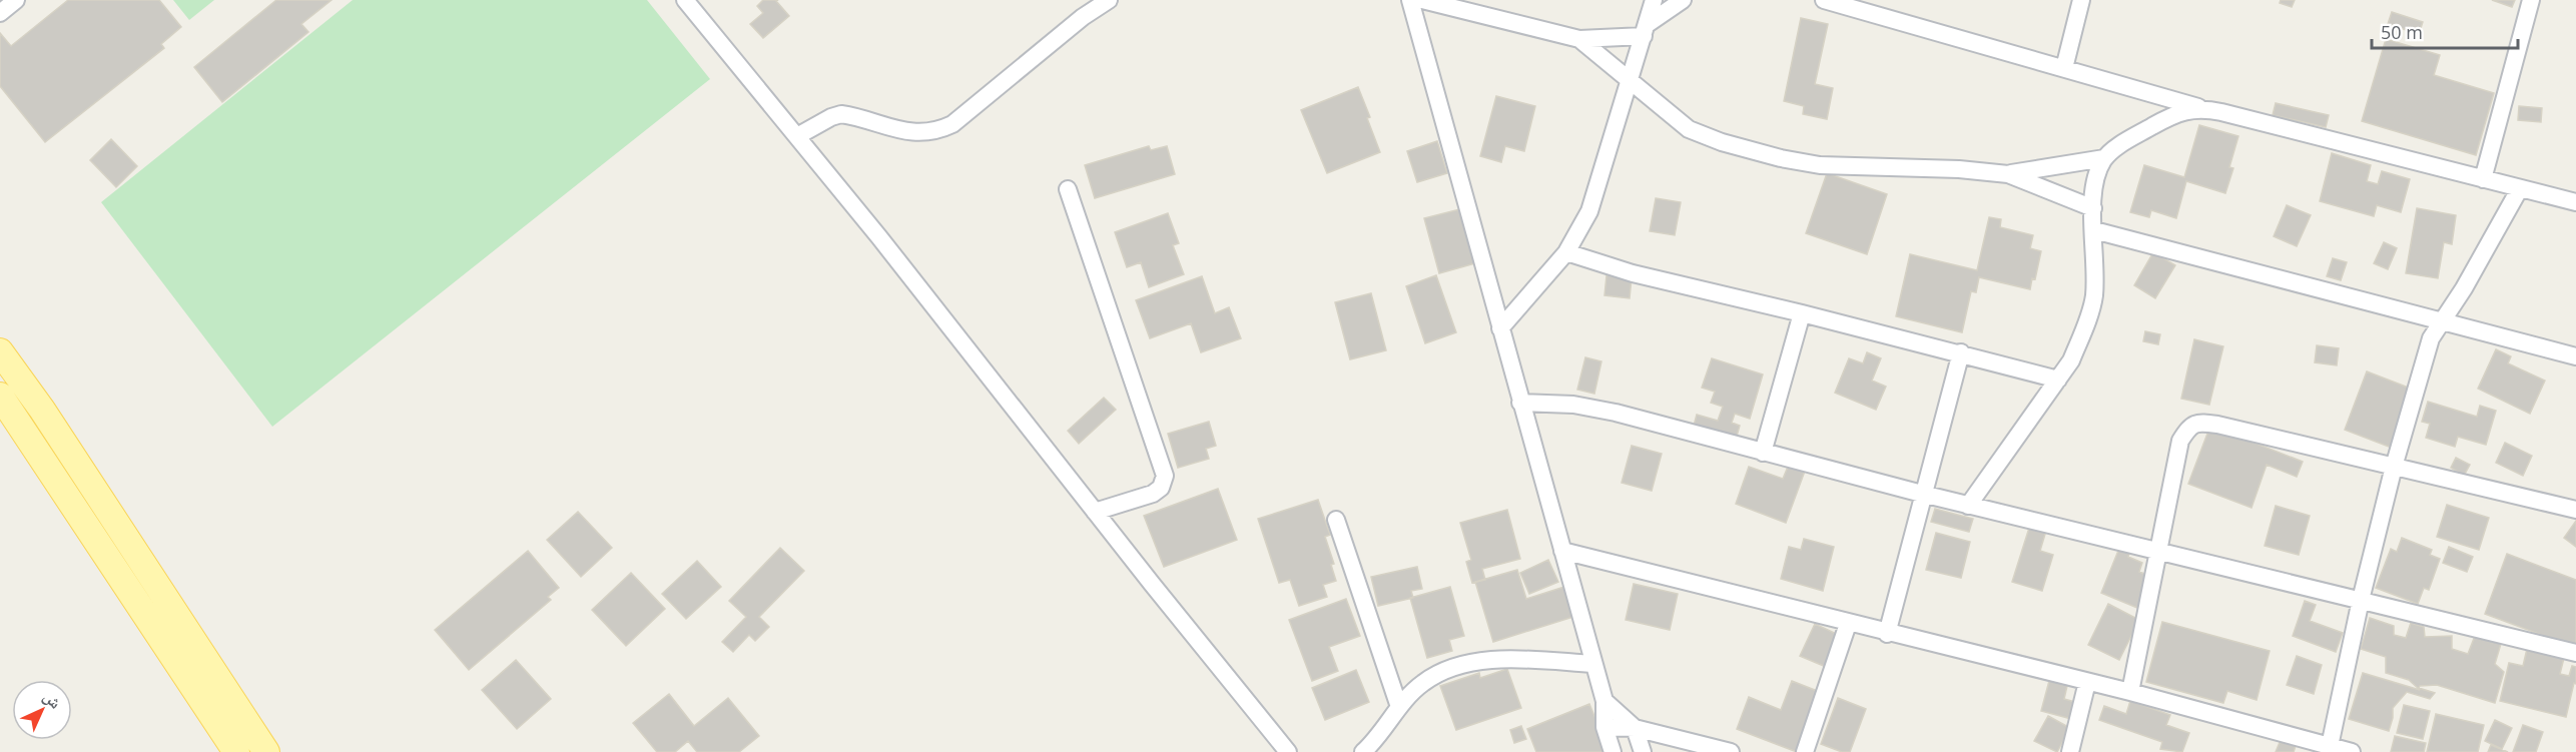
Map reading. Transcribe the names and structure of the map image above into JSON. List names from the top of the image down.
{
  "scale_bar": "50 m",
  "north": "top right"
}
